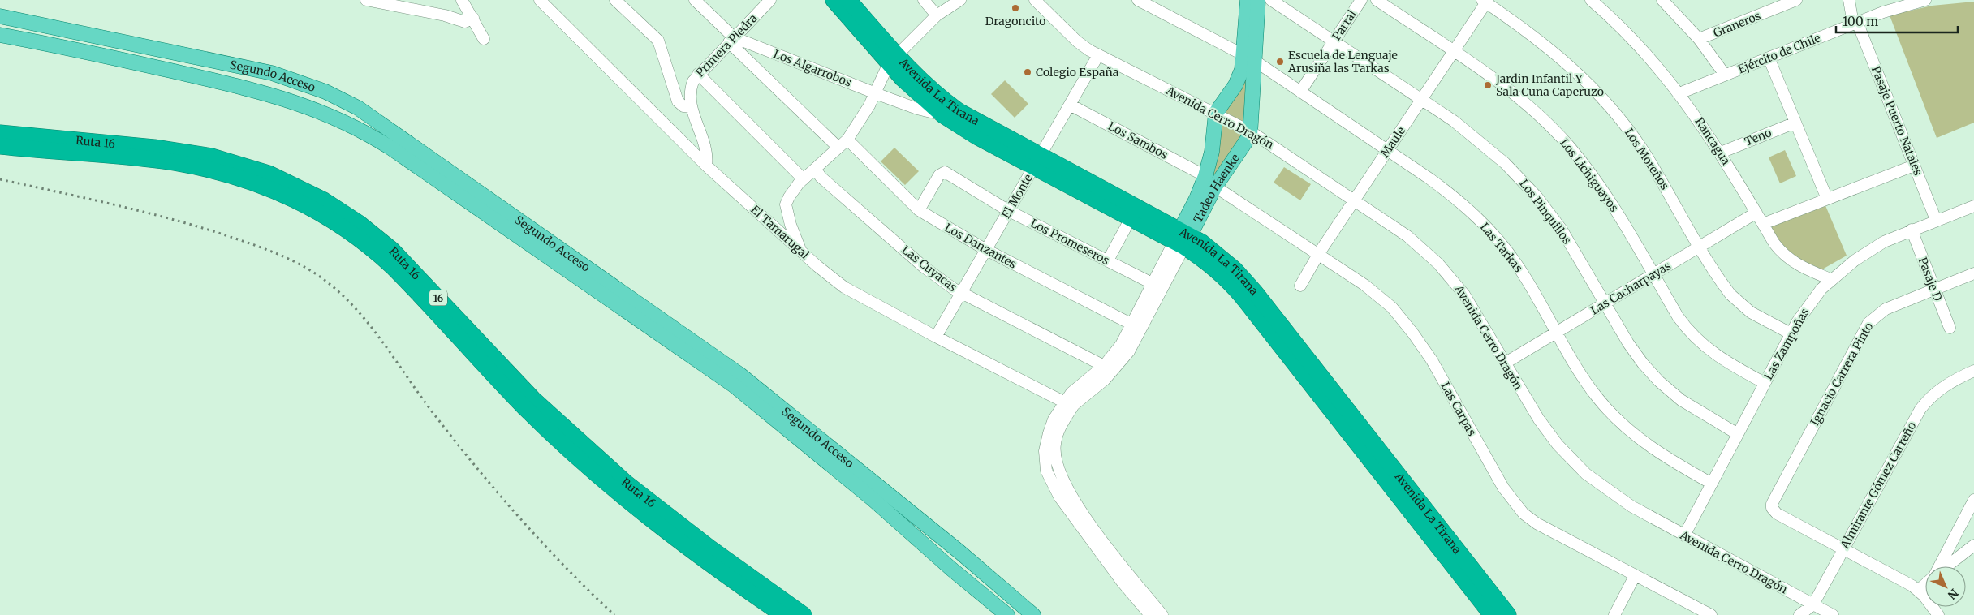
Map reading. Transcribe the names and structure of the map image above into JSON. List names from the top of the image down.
{
  "streets": {
    "highway": ["Avenida La Tirana", "Ruta 16", "16"],
    "main road": ["Segundo Acceso", "Tadeo Haenke"],
    "street": [
      "Graneros",
      "Parral",
      "Primera Piedra",
      "Ejército de Chile",
      "Los Algarrobos",
      "Avenida Cerro Dragón",
      "Pasaje Puerto Natales",
      "Teno",
      "Los Sambos",
      "Rancagua",
      "Maule",
      "Los Moreños",
      "Los Lichiguayos",
      "El Monte",
      "Los Pinquillos",
      "El Tamarugal",
      "Los Promeseros",
      "Los Danzantes",
      "Las Tarkas",
      "Las Cuyacas",
      "Pasaje D",
      "Las Cacharpayas",
      "Las Zampoñas",
      "Ignacio Carrera Pinto",
      "Las Carpas",
      "Almirante Gómez Carreño"
    ]
  },
  "crossings": [
    ["Parral", "Los Pinquillos"],
    ["Parral", "Las Tarkas"],
    ["Primera Piedra", "Los Algarrobos"],
    ["Primera Piedra", "El Tamarugal"],
    ["Ejército de Chile", "Pasaje Puerto Natales"],
    ["Ejército de Chile", "Rancagua"],
    ["Los Algarrobos", "Avenida La Tirana"],
    ["Avenida La Tirana", "Tadeo Haenke"],
    ["Avenida La Tirana", "El Monte"],
    ["Avenida Cerro Dragón", "Maule"],
    ["Avenida Cerro Dragón", "Tadeo Haenke"],
    ["Avenida Cerro Dragón", "El Monte"],
    ["Avenida Cerro Dragón", "Las Cacharpayas"],
    ["Avenida Cerro Dragón", "Las Zampoñas"],
    ["Avenida Cerro Dragón", "Almirante Gómez Carreño"],
    ["Pasaje Puerto Natales", "Las Zampoñas"],
    ["Teno", "Rancagua"],
    ["Los Sambos", "Tadeo Haenke"],
    ["Los Sambos", "El Monte"],
    ["Los Sambos", "Las Carpas"],
    ["Rancagua", "Las Cacharpayas"],
    ["Rancagua", "Las Zampoñas"],
    ["Maule", "Los Moreños"],
    ["Maule", "Los Lichiguayos"],
    ["Maule", "Los Pinquillos"],
    ["Maule", "Las Tarkas"],
    ["Maule", "Las Carpas"],
    ["Los Moreños", "Las Cacharpayas"],
    ["Los Moreños", "Las Zampoñas"],
    ["Los Lichiguayos", "Las Cacharpayas"],
    ["Los Lichiguayos", "Las Zampoñas"],
    ["Tadeo Haenke", "El Tamarugal"],
    ["Tadeo Haenke", "Los Promeseros"],
    ["Tadeo Haenke", "Los Danzantes"],
    ["Tadeo Haenke", "Las Tarkas"],
    ["Tadeo Haenke", "Las Cuyacas"],
    ["Tadeo Haenke", "Las Carpas"],
    ["El Monte", "El Tamarugal"],
    ["El Monte", "Los Promeseros"],
    ["El Monte", "Los Danzantes"],
    ["El Monte", "Las Cuyacas"],
    ["Los Pinquillos", "Las Cacharpayas"],
    ["Los Pinquillos", "Las Zampoñas"],
    ["Los Promeseros", "Los Danzantes"],
    ["Las Tarkas", "Las Cacharpayas"],
    ["Las Tarkas", "Las Zampoñas"],
    ["Pasaje D", "Las Zampoñas"],
    ["Pasaje D", "Ignacio Carrera Pinto"],
    ["Ignacio Carrera Pinto", "Almirante Gómez Carreño"]
  ],
  "places": [
    "Dragoncito",
    "Escuela de Lenguaje Arusiña las Tarkas",
    "Colegio España",
    "Jardin Infantil Y Sala Cuna Caperuzo"
  ],
  "scale_bar": "100 m",
  "north": "bottom right"
}
